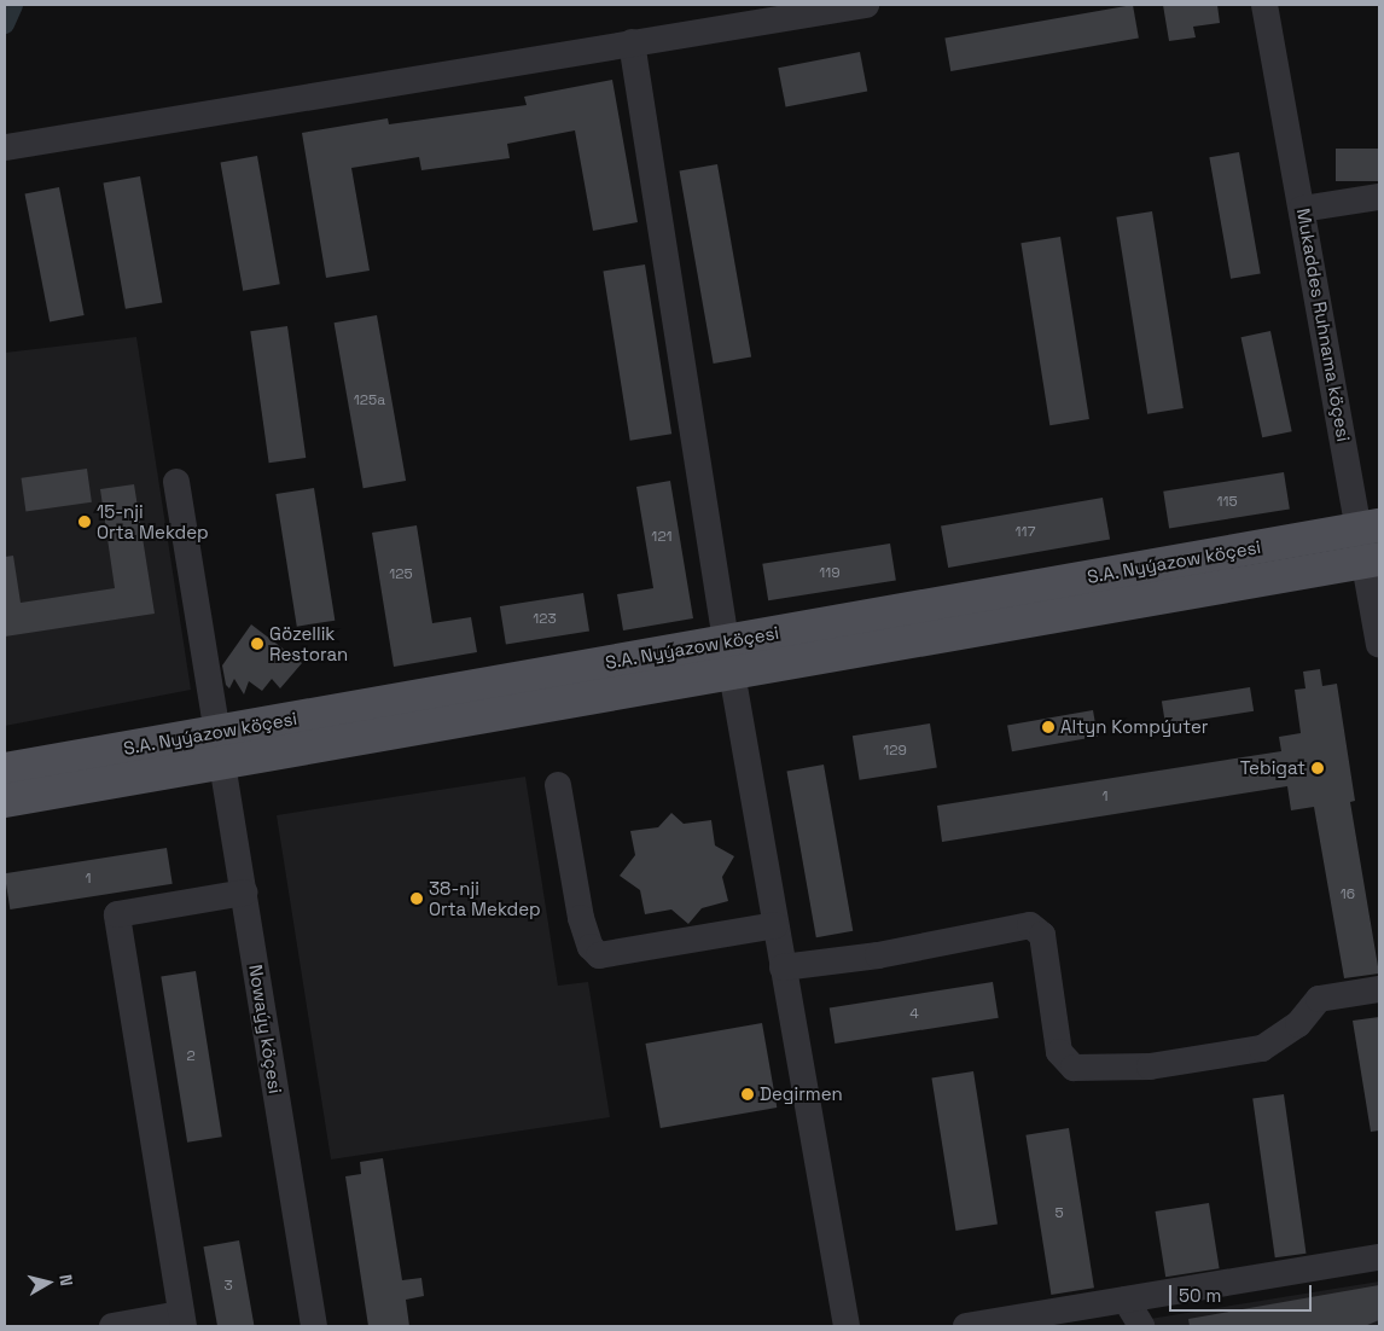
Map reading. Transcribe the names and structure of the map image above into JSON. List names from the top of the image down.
{
  "streets": {
    "main road": ["S.A. Nyýazow köçesi"],
    "street": ["Mukaddes Ruhnama köçesi", "Nowaýy köçesi"]
  },
  "crossings": [
    ["Mukaddes Ruhnama köçesi", "S.A. Nyýazow köçesi"],
    ["S.A. Nyýazow köçesi", "Nowaýy köçesi"]
  ],
  "places": [
    "15-nji Orta Mekdep",
    "Gözellik Restoran",
    "Altyn Kompýuter",
    "Tebigat",
    "38-nji Orta Mekdep",
    "Degirmen"
  ],
  "house_numbers": [
    "125a",
    "115",
    "117",
    "121",
    "119",
    "125",
    "123",
    "129",
    "1",
    "1",
    "16",
    "4",
    "2",
    "5",
    "3"
  ],
  "scale_bar": "50 m",
  "north": "right"
}
